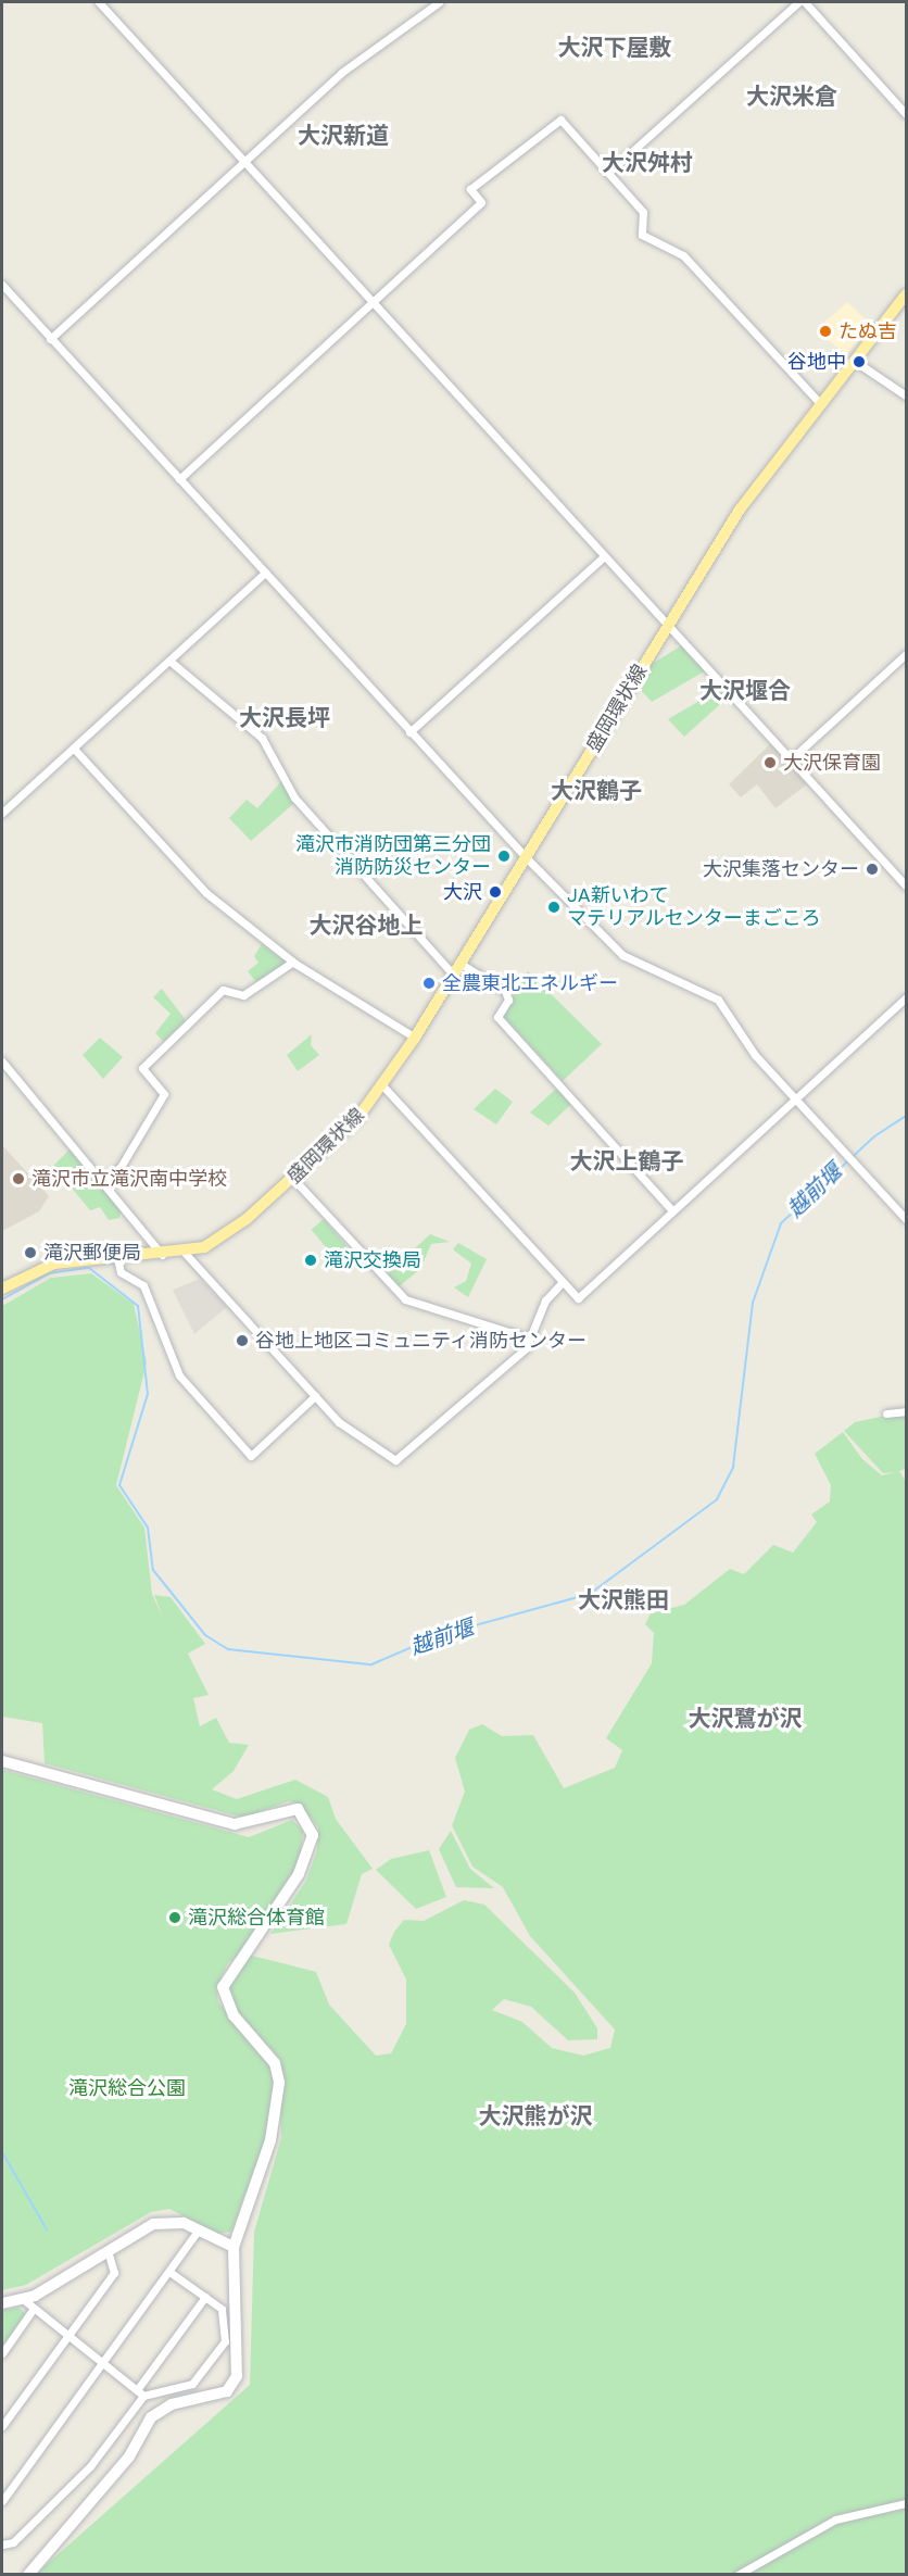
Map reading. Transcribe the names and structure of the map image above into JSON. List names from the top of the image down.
{
  "streets": {
    "main road": ["盛岡環状線"]
  },
  "districts": [
    "大沢下屋敷",
    "大沢米倉",
    "大沢新道",
    "大沢舛村",
    "大沢堰合",
    "大沢長坪",
    "大沢鶴子",
    "大沢谷地上",
    "大沢上鶴子",
    "大沢熊田",
    "大沢鷺が沢",
    "大沢熊が沢"
  ],
  "water": ["越前堰"],
  "parks": ["滝沢総合公園"],
  "places": [
    "たぬ吉",
    "谷地中",
    "大沢保育園",
    "滝沢市消防団第三分団 消防防災センター",
    "大沢集落センター",
    "大沢",
    "JA新いわて マテリアルセンターまごころ",
    "全農東北エネルギー",
    "滝沢市立滝沢南中学校",
    "滝沢郵便局",
    "滝沢交換局",
    "谷地上地区コミュニティ消防センター",
    "滝沢総合体育館"
  ]
}
